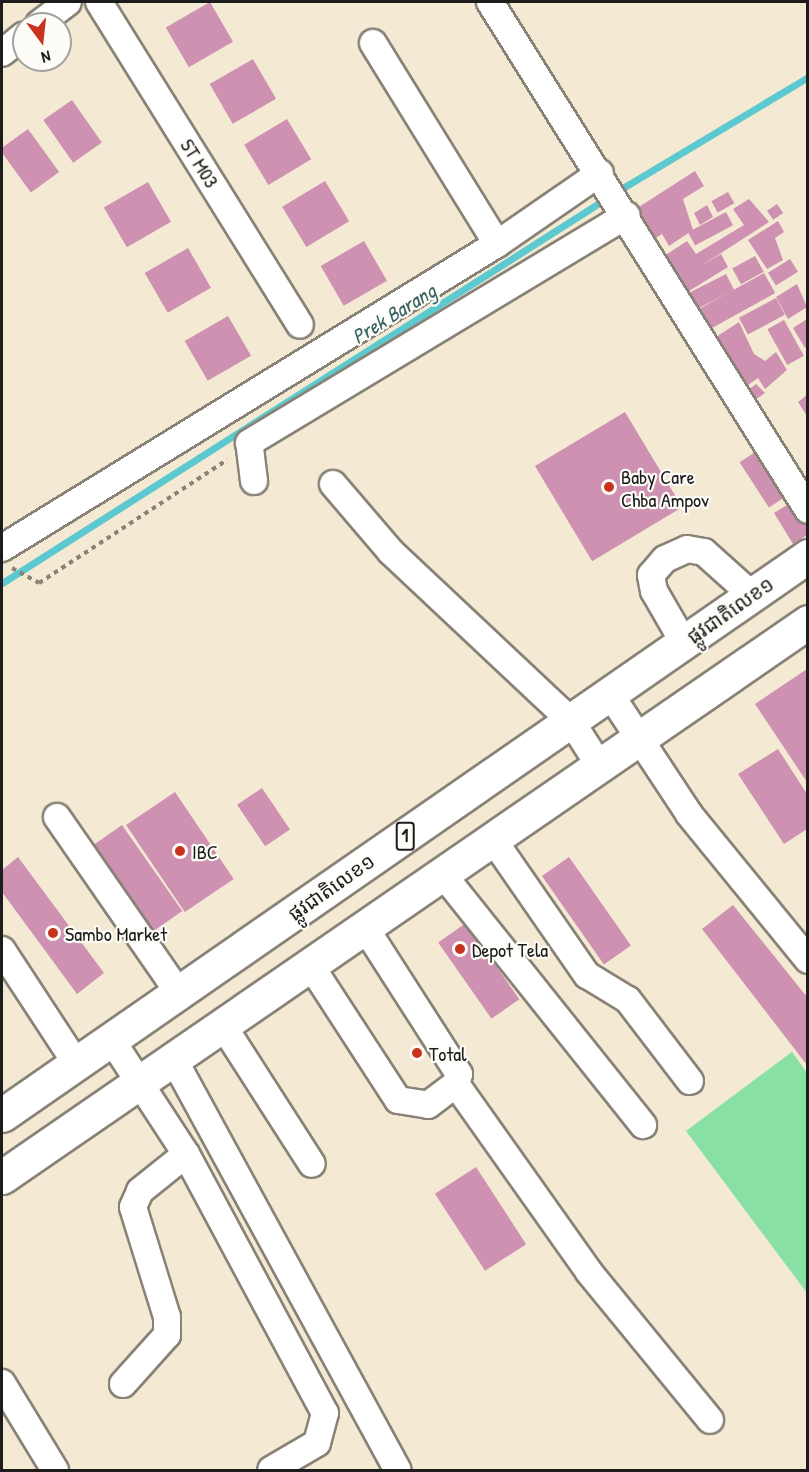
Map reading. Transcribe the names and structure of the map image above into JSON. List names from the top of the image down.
{
  "streets": {
    "highway": ["ផ្លូវជាតិលេខ១", "1"],
    "street": ["ST M03"]
  },
  "water": ["Prek Barang"],
  "places": [
    "Baby Care Chba Ampov",
    "IBC",
    "Sambo Market",
    "Depot Tela",
    "Total"
  ],
  "north": "bottom"
}
